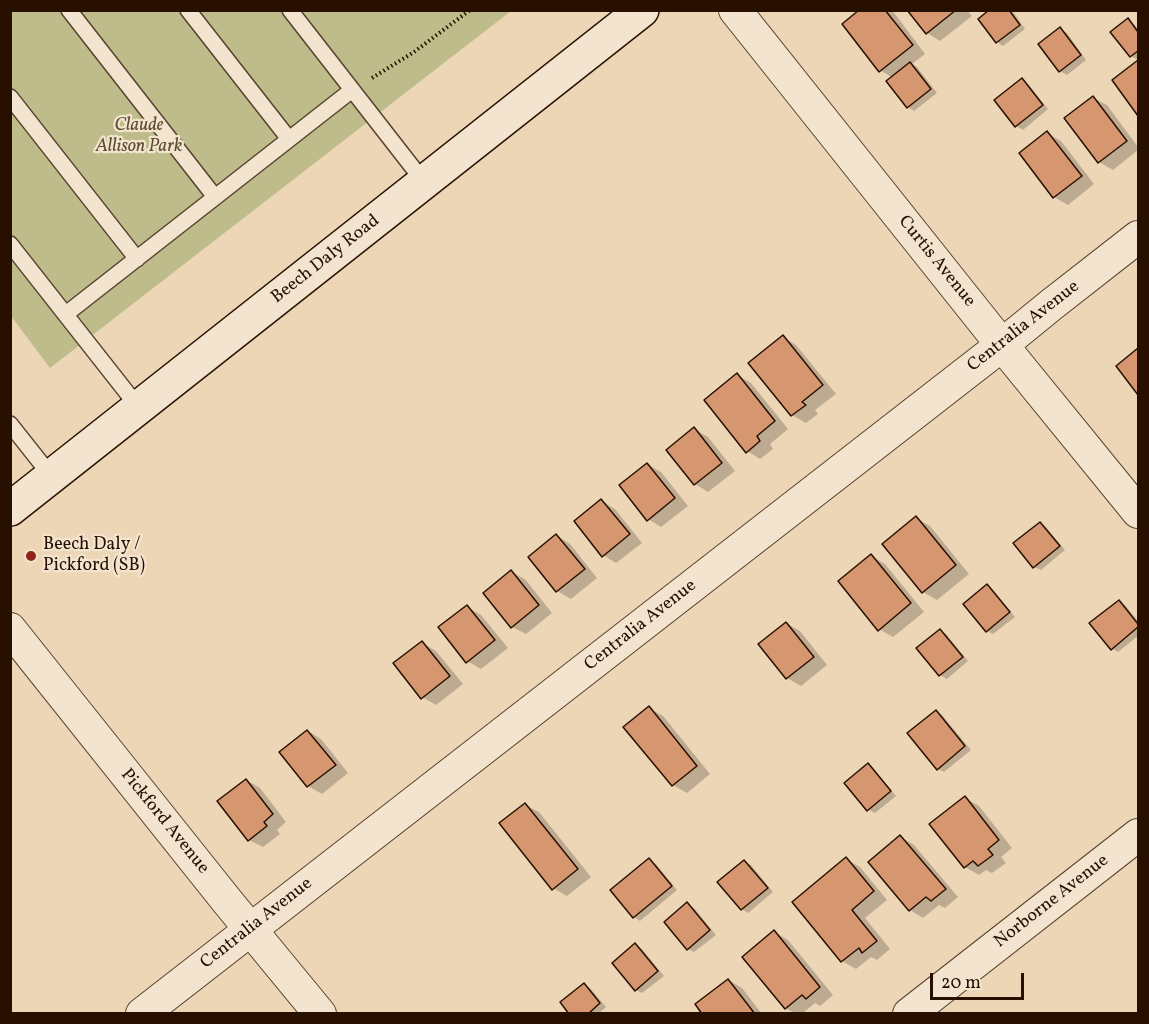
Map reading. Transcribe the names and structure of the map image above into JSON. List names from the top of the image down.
{
  "streets": {
    "main road": ["Beech Daly Road"],
    "street": [
      "Curtis Avenue",
      "Centralia Avenue",
      "Pickford Avenue",
      "Norborne Avenue"
    ]
  },
  "crossings": [
    ["Curtis Avenue", "Centralia Avenue"],
    ["Centralia Avenue", "Pickford Avenue"]
  ],
  "parks": ["Claude Allison Park"],
  "places": ["Beech Daly / Pickford (SB)"],
  "scale_bar": "20 m"
}
